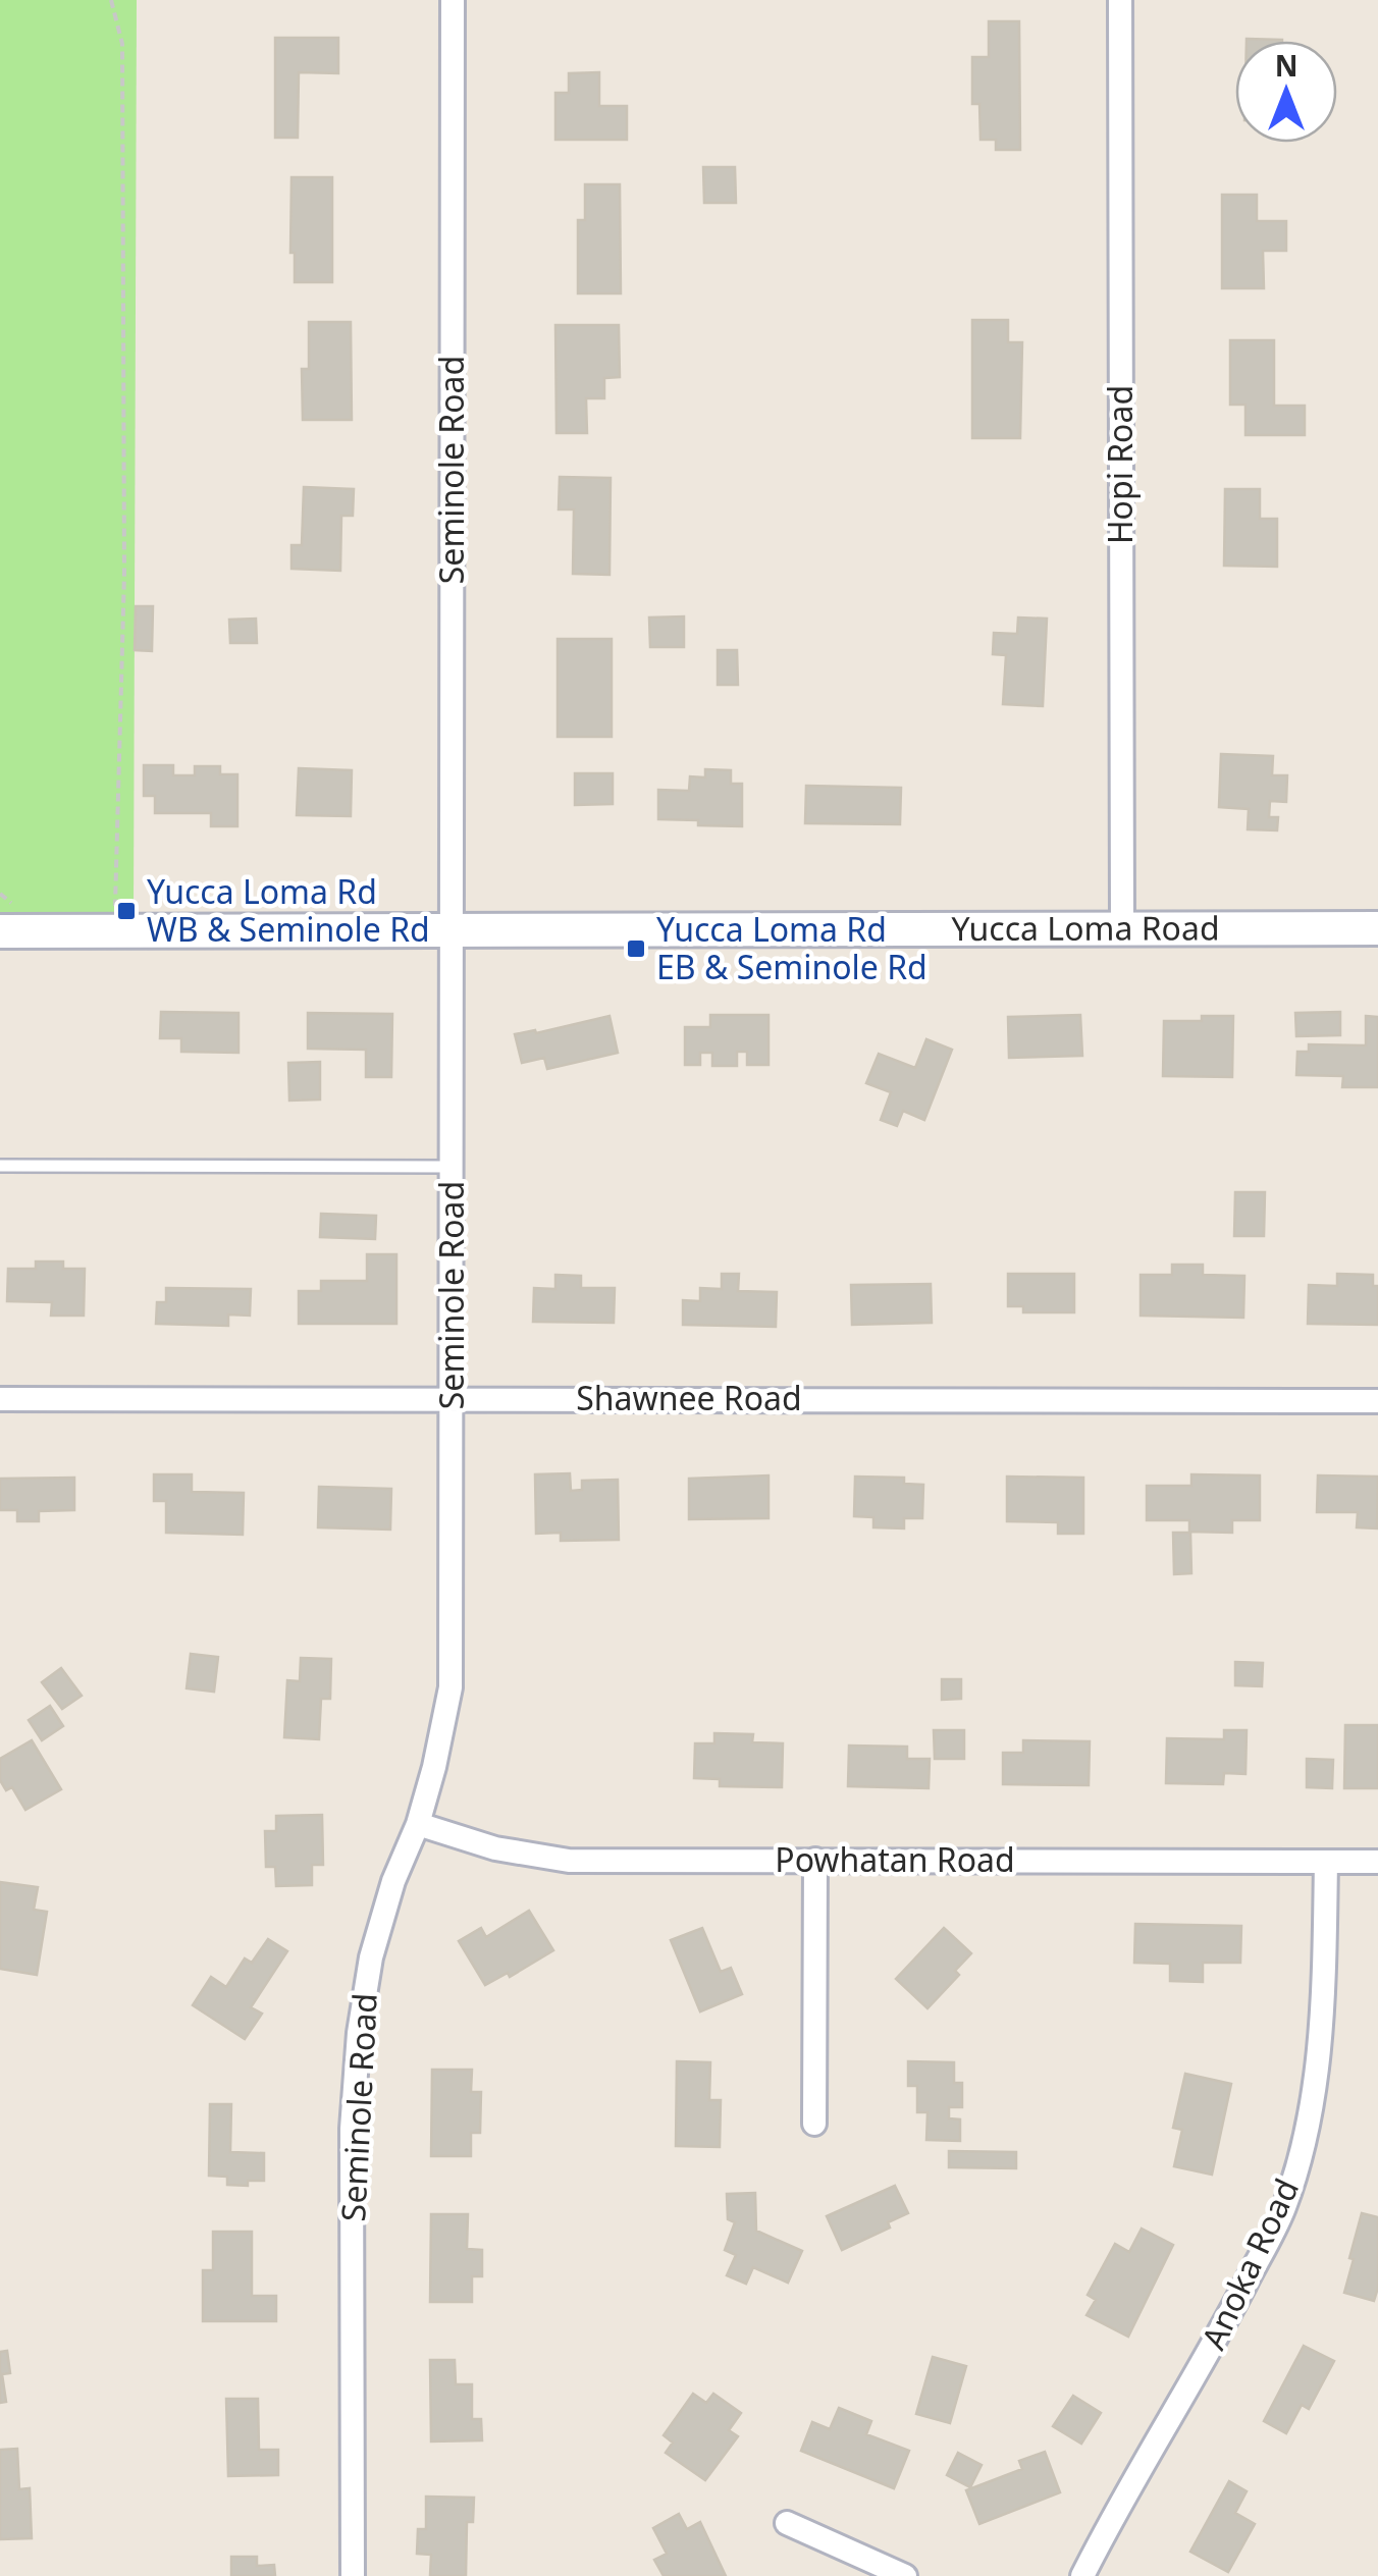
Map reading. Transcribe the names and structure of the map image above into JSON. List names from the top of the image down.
{
  "streets": {
    "main road": ["Yucca Loma Road"],
    "street": [
      "Hopi Road",
      "Seminole Road",
      "Shawnee Road",
      "Powhatan Road",
      "Anoka Road"
    ]
  },
  "crossings": [
    ["Hopi Road", "Yucca Loma Road"],
    ["Seminole Road", "Yucca Loma Road"],
    ["Seminole Road", "Shawnee Road"],
    ["Seminole Road", "Powhatan Road"],
    ["Powhatan Road", "Anoka Road"]
  ],
  "places": {
    "transit": ["Yucca Loma Rd WB & Seminole Rd", "Yucca Loma Rd EB & Seminole Rd"]
  },
  "north": "top"
}
